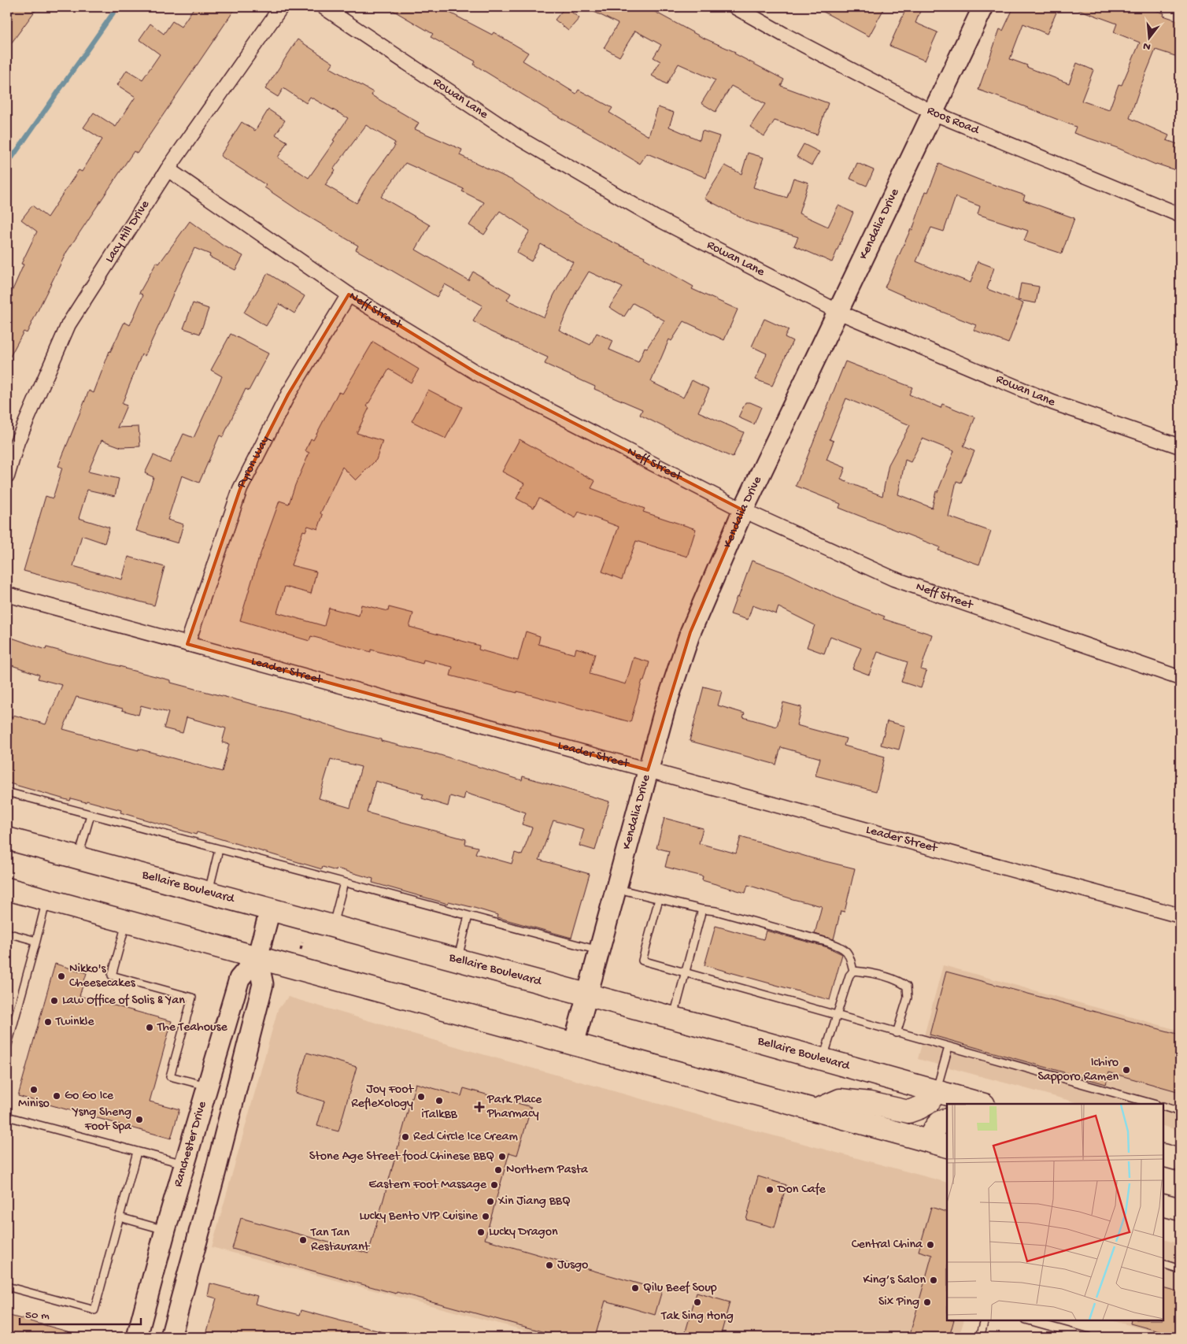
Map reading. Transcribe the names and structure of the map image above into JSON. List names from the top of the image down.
{
  "streets": {
    "main road": ["Bellaire Boulevard"],
    "street": [
      "Rowan Lane",
      "Roos Road",
      "Kendalia Drive",
      "Lacy Hill Drive",
      "Neff Street",
      "Pyron Way",
      "Leader Street",
      "Ranchester Drive"
    ]
  },
  "crossings": [
    ["Rowan Lane", "Kendalia Drive"],
    ["Roos Road", "Kendalia Drive"],
    ["Kendalia Drive", "Neff Street"],
    ["Kendalia Drive", "Leader Street"],
    ["Kendalia Drive", "Bellaire Boulevard"],
    ["Lacy Hill Drive", "Neff Street"],
    ["Neff Street", "Pyron Way"],
    ["Pyron Way", "Leader Street"],
    ["Bellaire Boulevard", "Ranchester Drive"]
  ],
  "places": {
    "other": [
      "Nikko's Cheesecakes",
      "Law Office of Solis & Yan",
      "Twinkle",
      "The Teahouse",
      "Ichiro Sapporo Ramen",
      "Miniso",
      "Go Go Ice",
      "Joy Foot Reflexology",
      "iTalkBB",
      "Ysng Sheng Foot Spa",
      "Red Circle Ice Cream",
      "Stone Age Street food Chinese BBQ",
      "Northern Pasta",
      "Eastern Foot Massage",
      "Don Cafe",
      "Xin Jiang BBQ",
      "Lucky Bento VIP Cuisine",
      "Lucky Dragon",
      "Tan Tan Restaurant",
      "Central China",
      "Jusgo",
      "King’s Salon",
      "Qilu Beef Soup",
      "Tak Sing Hong",
      "Six Ping"
    ],
    "health": ["Park Place Pharmacy"]
  },
  "scale_bar": "50 m",
  "north": "bottom"
}
